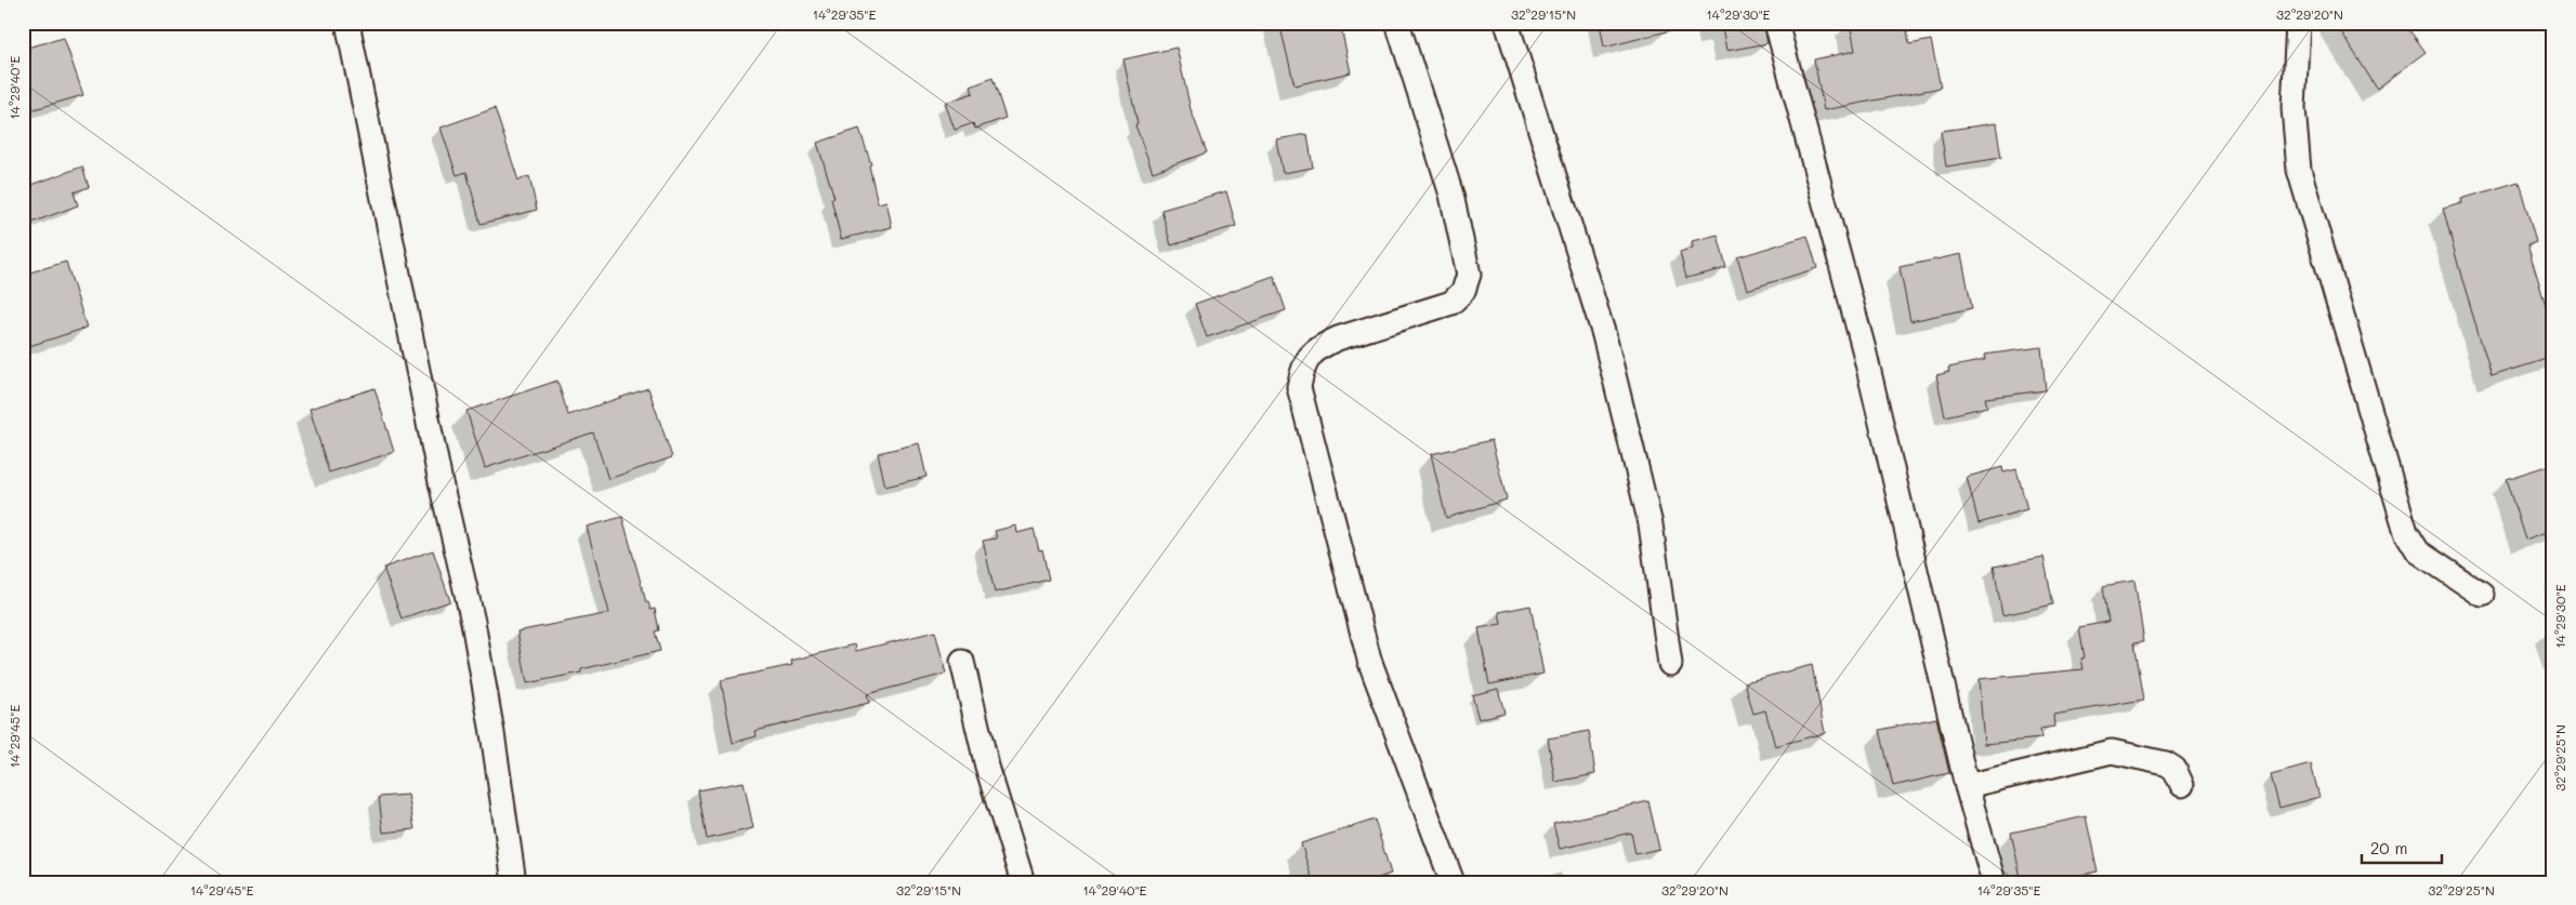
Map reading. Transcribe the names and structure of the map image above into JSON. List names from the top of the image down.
{
  "scale_bar": "20 m",
  "coordinates": [
    "14°29'35\"E",
    "32°29'15\"N",
    "14°29'30\"E",
    "32°29'20\"N",
    "14°29'40\"E",
    "14°29'45\"E",
    "32°29'25\"N"
  ]
}
